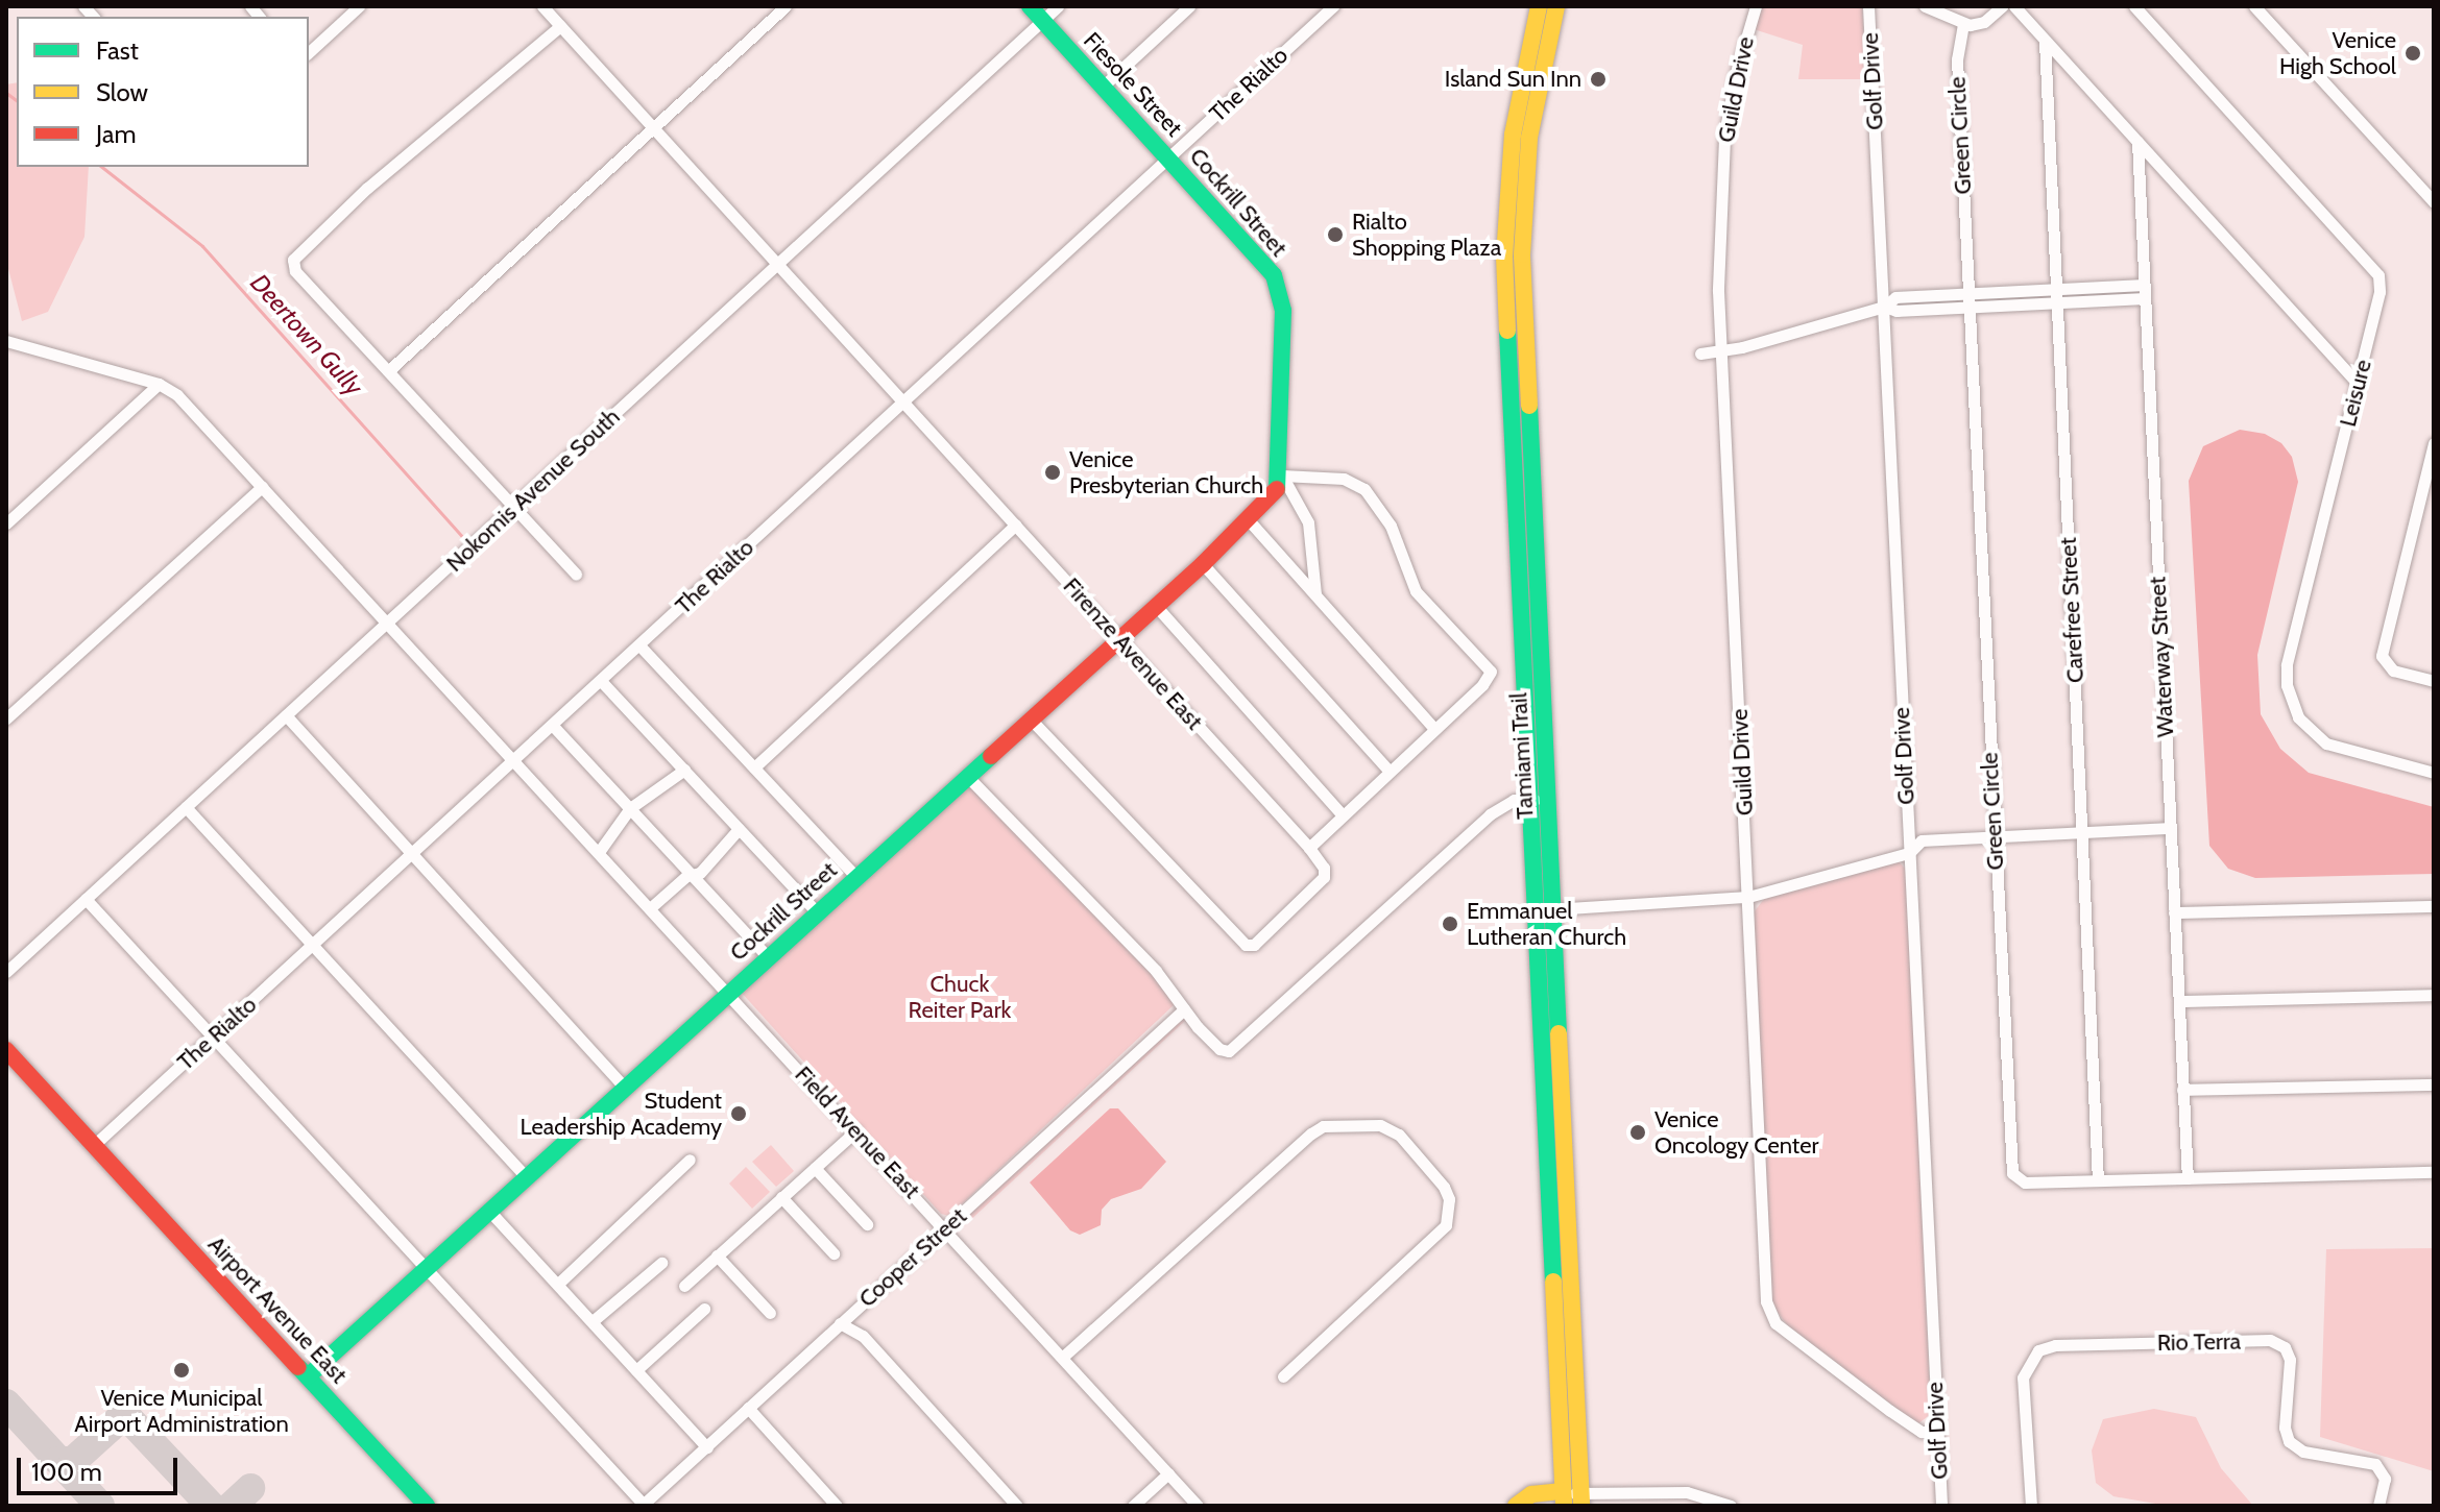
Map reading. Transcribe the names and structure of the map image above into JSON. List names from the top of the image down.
{
  "streets": {
    "main road": [
      "Fiesole Street",
      "Cockrill Street",
      "Tamiami Trail",
      "Airport Avenue East"
    ],
    "street": [
      "Golf Drive",
      "The Rialto",
      "Guild Drive",
      "Green Circle",
      "Leisure",
      "Nokomis Avenue South",
      "Carefree Street",
      "Firenze Avenue East",
      "Waterway Street",
      "Field Avenue East",
      "Cooper Street",
      "Rio Terra"
    ]
  },
  "crossings": [
    ["Golf Drive", "Guild Drive"],
    ["Fiesole Street", "The Rialto"],
    ["Fiesole Street", "Cockrill Street"],
    ["Fiesole Street", "Nokomis Avenue South"],
    ["The Rialto", "Cockrill Street"],
    ["The Rialto", "Firenze Avenue East"],
    ["The Rialto", "Field Avenue East"],
    ["The Rialto", "Airport Avenue East"],
    ["Green Circle", "Carefree Street"],
    ["Green Circle", "Waterway Street"],
    ["Cockrill Street", "Firenze Avenue East"],
    ["Cockrill Street", "Field Avenue East"],
    ["Cockrill Street", "Airport Avenue East"],
    ["Nokomis Avenue South", "Firenze Avenue East"],
    ["Nokomis Avenue South", "Field Avenue East"],
    ["Field Avenue East", "Cooper Street"]
  ],
  "water": ["Deertown Gully"],
  "parks": ["Chuck Reiter Park"],
  "places": [
    "Venice High School",
    "Island Sun Inn",
    "Rialto Shopping Plaza",
    "Venice Presbyterian Church",
    "Emmanuel Lutheran Church",
    "Student Leadership Academy",
    "Venice Oncology Center",
    "Venice Municipal Airport Administration"
  ],
  "legend": ["Fast", "Slow", "Jam"],
  "scale_bar": "100 m"
}
